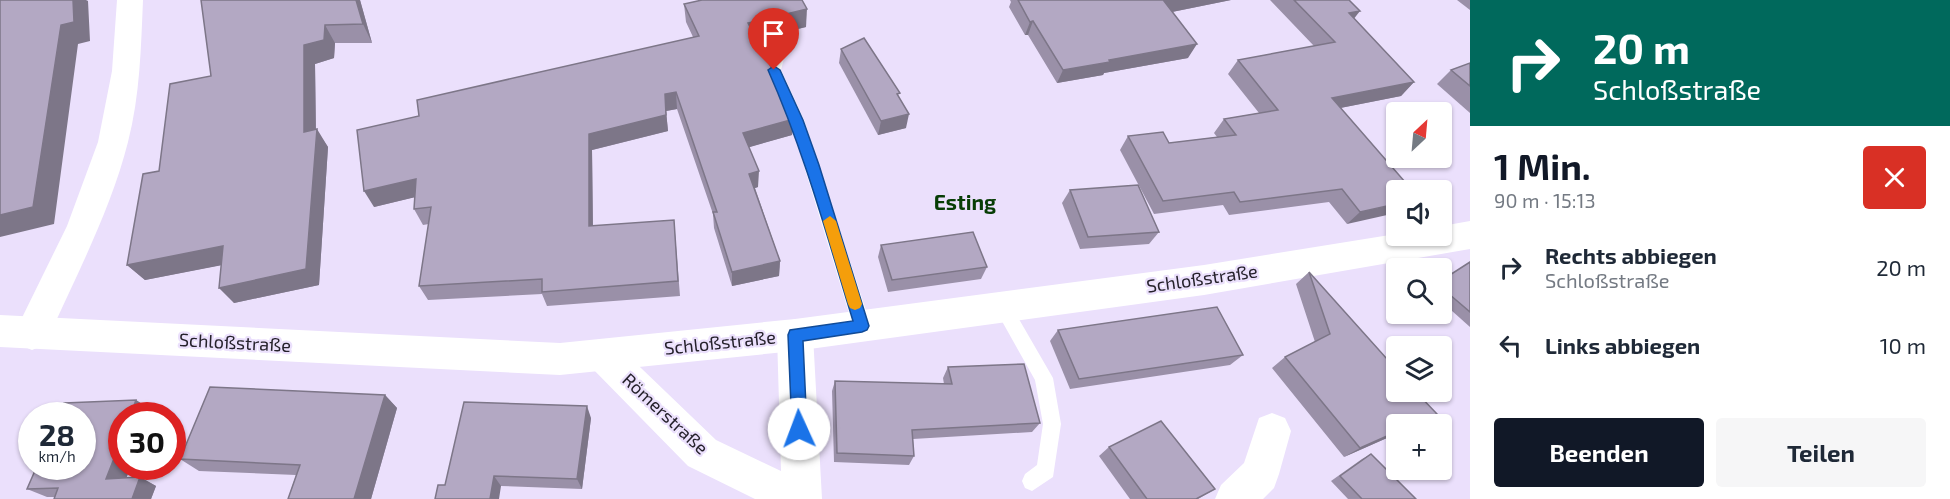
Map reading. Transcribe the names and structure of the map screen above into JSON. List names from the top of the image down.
{
  "streets": {
    "street": ["Schloßstraße", "Römerstraße"]
  },
  "crossings": [
    ["Schloßstraße", "Römerstraße"]
  ],
  "districts": ["Esting"],
  "north": "top right",
  "page": {
    "turn": ["20 m", "Schloßstraße"],
    "map_buttons": "+",
    "heading": ["1 Min.", "90 m · 15:13"],
    "list": [
      {
        "name": "Rechts abbiegen",
        "note": "Schloßstraße",
        "value": "20 m"
      },
      {
        "name": "Links abbiegen",
        "value": "10 m"
      }
    ],
    "speed": "28 km/h",
    "limit": "30",
    "buttons": ["Beenden", "Teilen"]
  }
}
